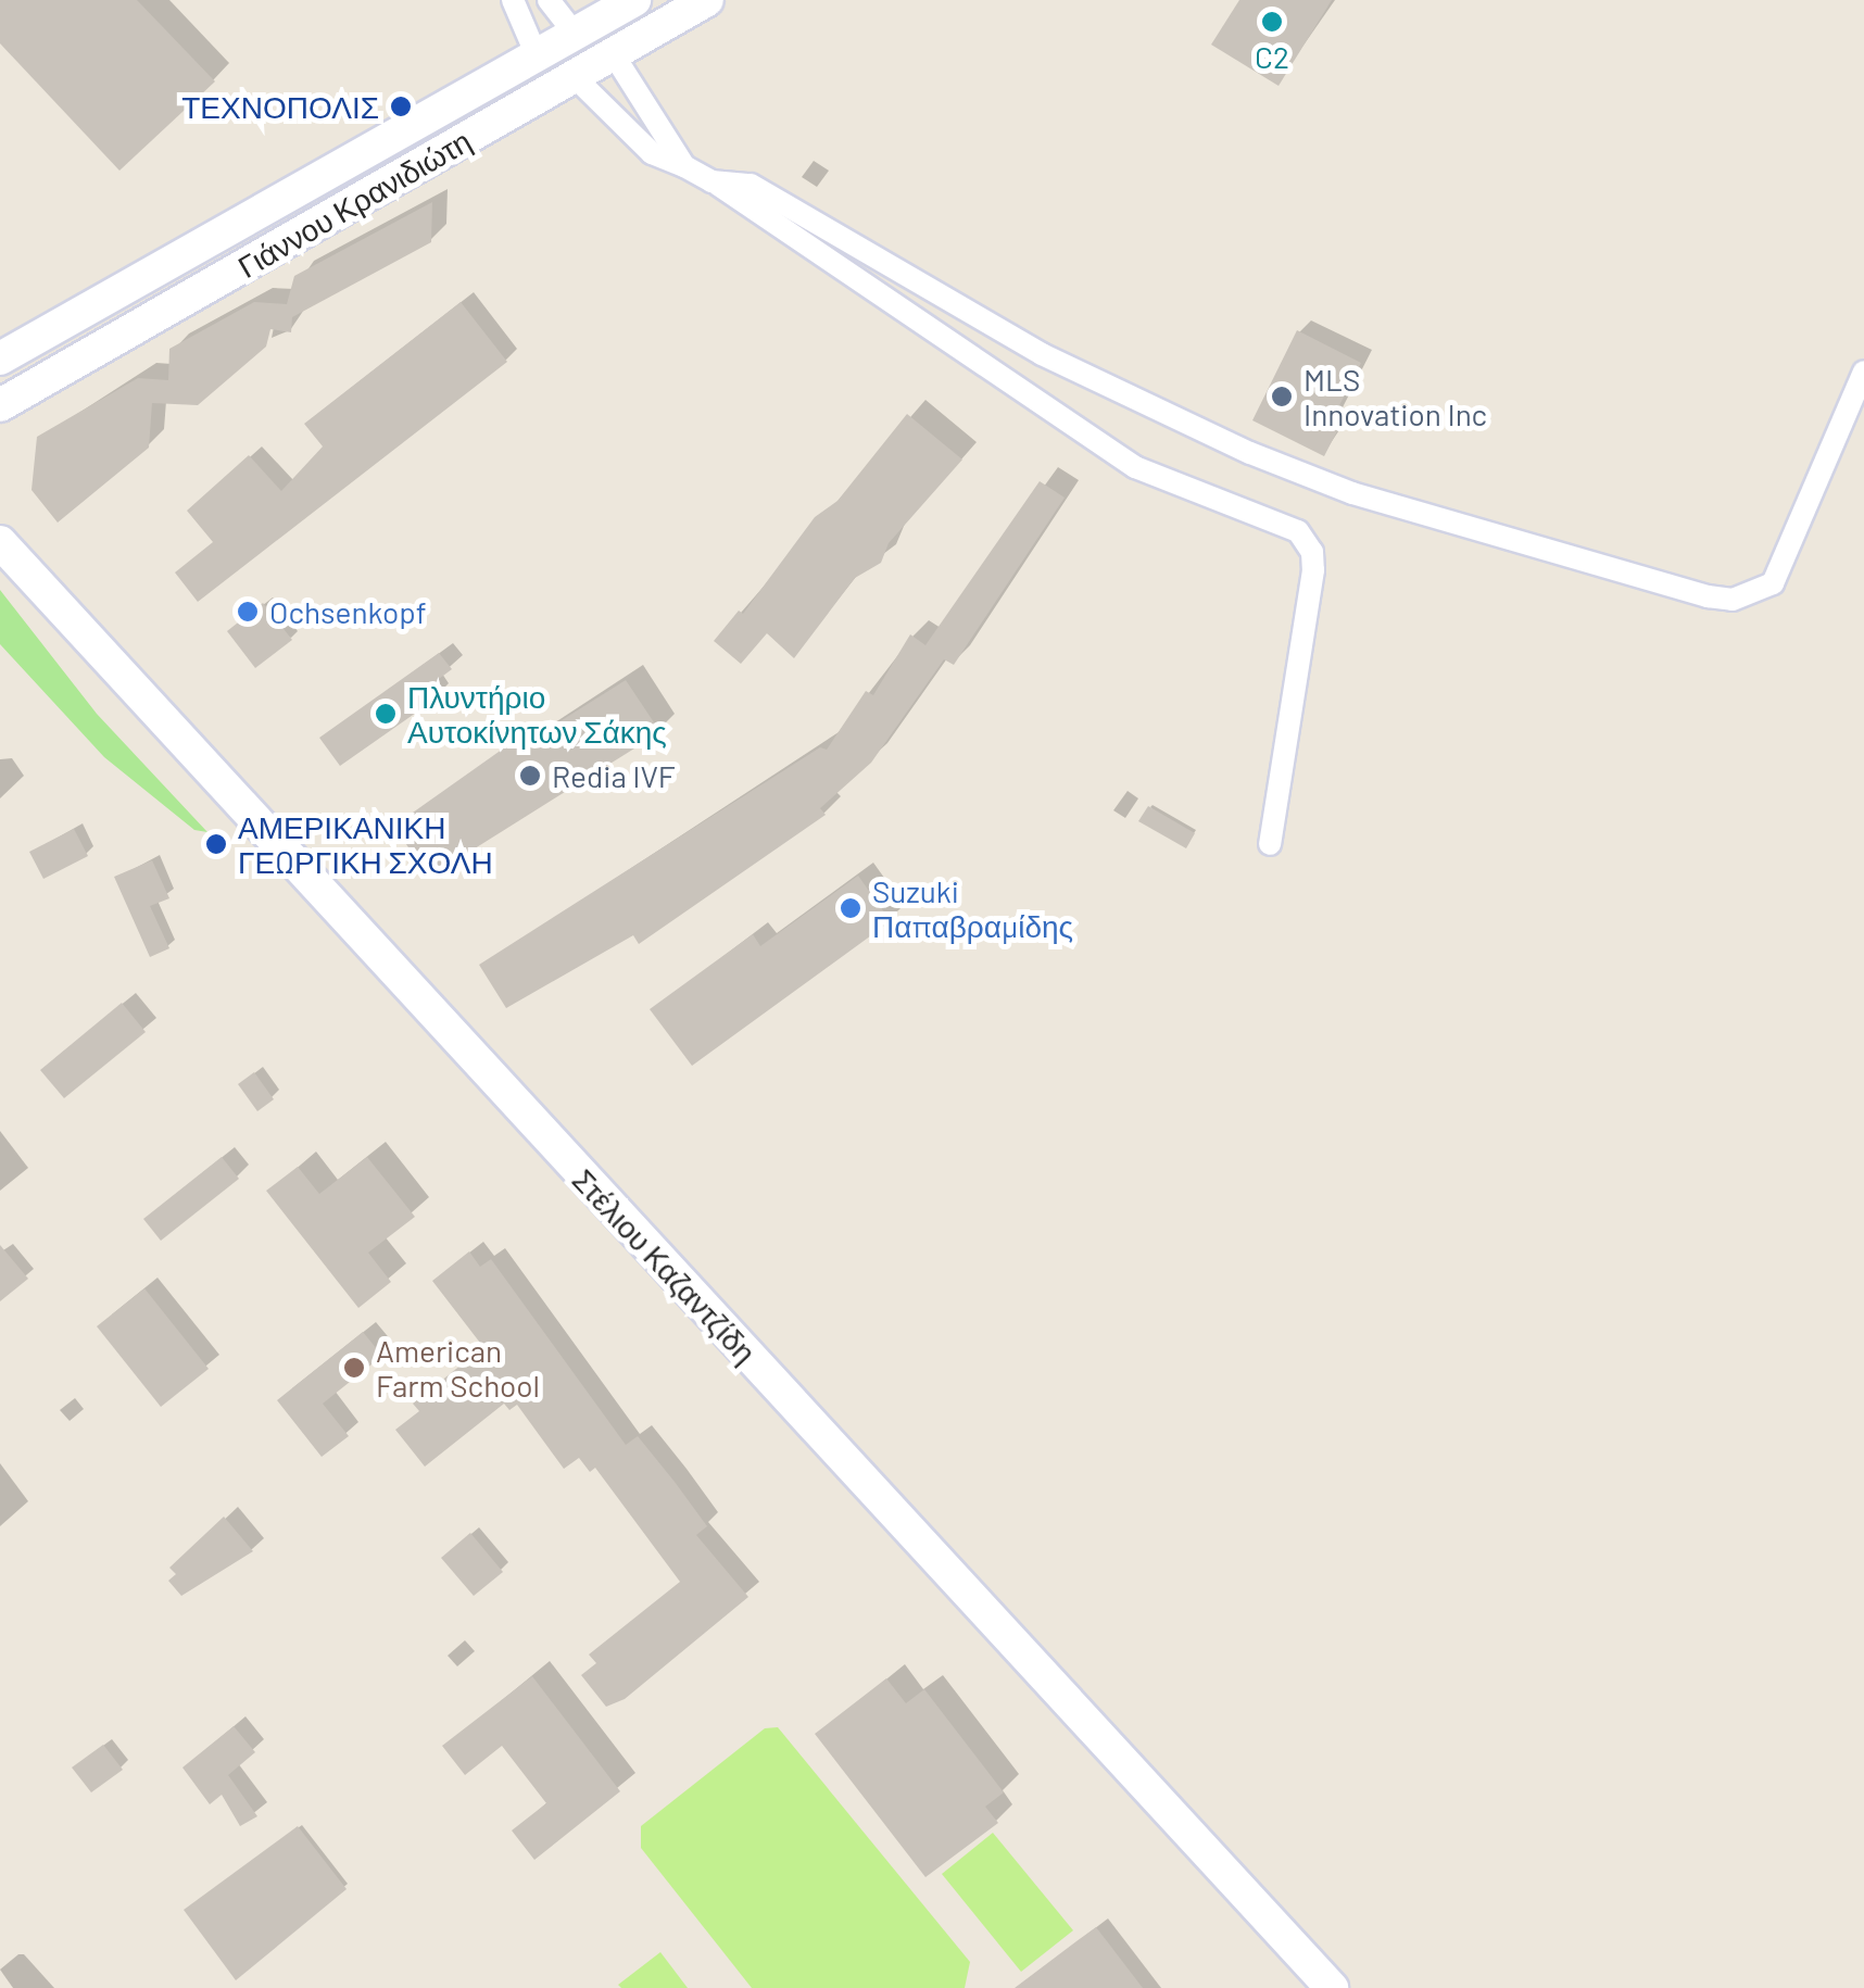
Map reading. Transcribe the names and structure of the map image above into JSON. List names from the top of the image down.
{
  "streets": {
    "main road": ["Γιάννου Κρανιδιώτη", "Στέλιου Καζαντζίδη"]
  },
  "places": [
    "C2",
    "ΤΕΧΝΟΠΟΛΙΣ",
    "MLS Innovation Inc",
    "Ochsenkopf",
    "Πλυντήριο Αυτοκίνητων Σάκης",
    "Redia IVF",
    "ΑΜΕΡΙΚΑΝΙΚΗ ΓΕΩΡΓΙΚΗ ΣΧΟΛΗ",
    "Suzuki Παπαβραμίδης",
    "American Farm School"
  ]
}
